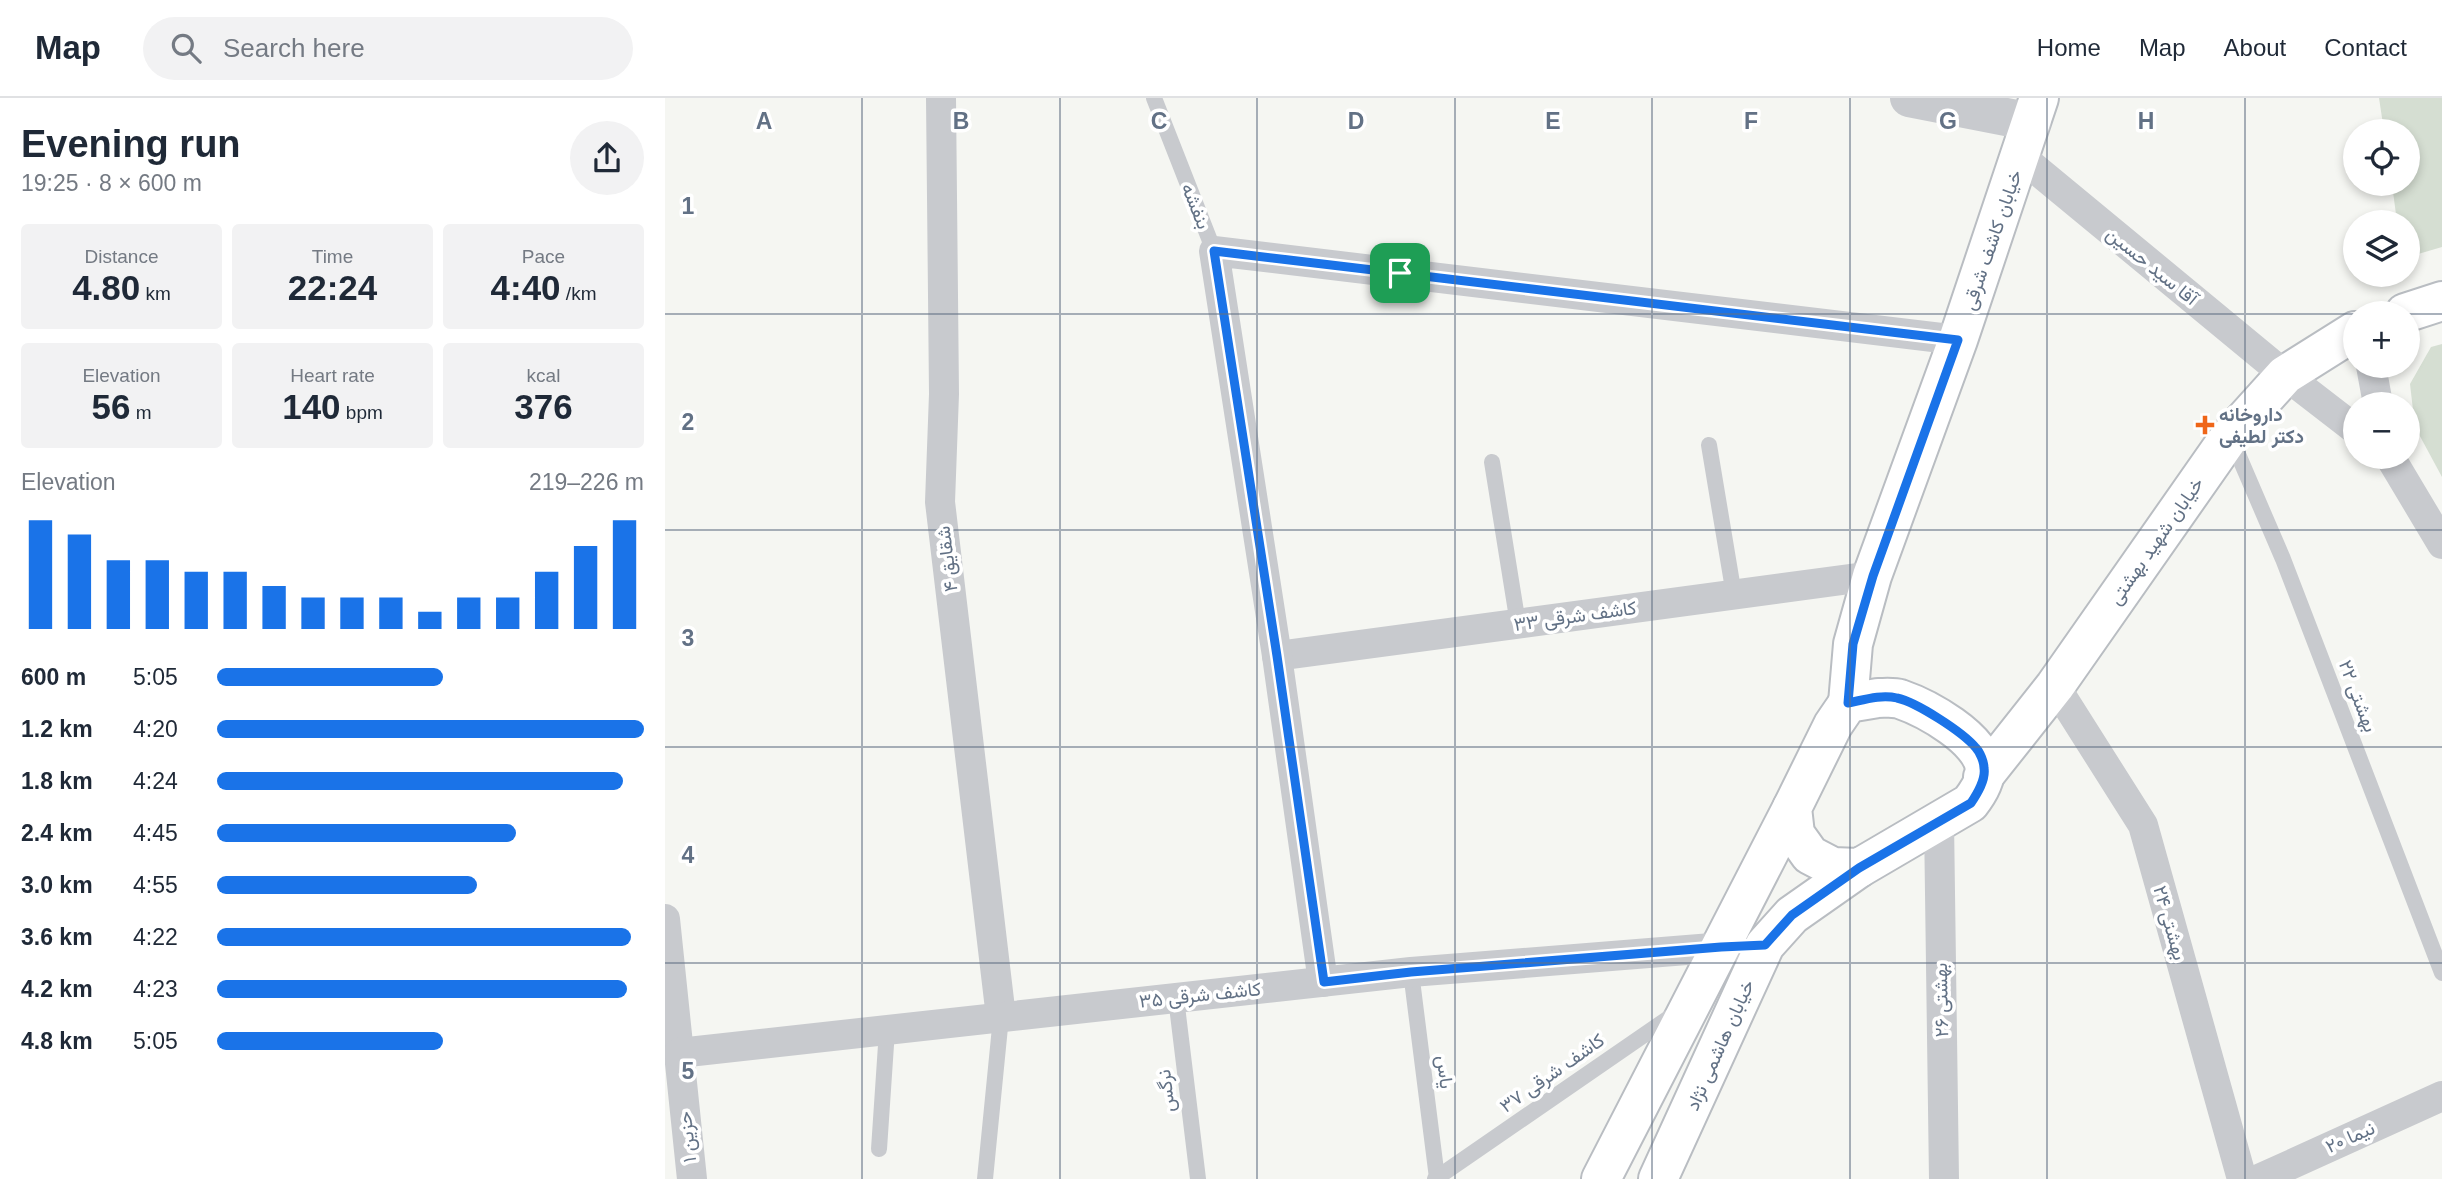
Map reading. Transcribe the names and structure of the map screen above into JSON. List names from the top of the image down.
{
  "streets": {
    "main road": ["خیابان کاشف شرقی", "خیابان شهید بهشتی", "خیابان هاشمی نژاد"],
    "street": [
      "بنفشه",
      "آقا سید حسین",
      "شقایق ۴",
      "کاشف شرقی ۳۳",
      "بهشتی ۲۴",
      "کاشف شرقی ۳۵",
      "بهشتی ۲۶",
      "حزین ۱",
      "نیما ۲۰"
    ],
    "lane": [
      "بهشتی ۲۲",
      "یاس",
      "کاشف شرقی ۳۷",
      "نرگس"
    ]
  },
  "crossings": [
    ["بنفشه", "کاشف شرقی ۳۳"],
    ["بنفشه", "کاشف شرقی ۳۵"],
    ["خیابان کاشف شرقی", "آقا سید حسین"],
    ["خیابان کاشف شرقی", "خیابان شهید بهشتی"],
    ["خیابان کاشف شرقی", "کاشف شرقی ۳۳"],
    ["خیابان کاشف شرقی", "بهشتی ۲۶"],
    ["خیابان کاشف شرقی", "خیابان هاشمی نژاد"],
    ["آقا سید حسین", "خیابان شهید بهشتی"],
    ["خیابان شهید بهشتی", "بهشتی ۲۲"],
    ["خیابان شهید بهشتی", "بهشتی ۲۴"],
    ["خیابان شهید بهشتی", "بهشتی ۲۶"],
    ["خیابان شهید بهشتی", "خیابان هاشمی نژاد"],
    ["شقایق ۴", "کاشف شرقی ۳۵"],
    ["کاشف شرقی ۳۵", "خیابان هاشمی نژاد"],
    ["کاشف شرقی ۳۵", "یاس"],
    ["کاشف شرقی ۳۵", "نرگس"],
    ["کاشف شرقی ۳۵", "حزین ۱"],
    ["بهشتی ۲۶", "خیابان هاشمی نژاد"],
    ["یاس", "کاشف شرقی ۳۷"]
  ],
  "places": {
    "health": ["داروخانه دکتر لطیفی"]
  },
  "page": {
    "header": "Map",
    "search": "Search here",
    "nav": [
      "Home",
      "Map",
      "About",
      "Contact"
    ],
    "heading": ["Evening run", "19:25 · 8 × 600 m"],
    "map_buttons": ["+", "−"],
    "stats": [
      ["Distance", "4.80 km"],
      ["Time", "22:24"],
      ["Pace", "4:40 /km"],
      ["Elevation", "56 m"],
      ["Heart rate", "140 bpm"],
      ["kcal", "376"]
    ],
    "chart": ["Elevation", "219–226 m"],
    "list": [
      {
        "name": "600 m",
        "note": "5:05"
      },
      {
        "name": "1.2 km",
        "note": "4:20"
      },
      {
        "name": "1.8 km",
        "note": "4:24"
      },
      {
        "name": "2.4 km",
        "note": "4:45"
      },
      {
        "name": "3.0 km",
        "note": "4:55"
      },
      {
        "name": "3.6 km",
        "note": "4:22"
      },
      {
        "name": "4.2 km",
        "note": "4:23"
      },
      {
        "name": "4.8 km",
        "note": "5:05"
      }
    ]
  },
  "grid": {
    "columns": [
      "A",
      "B",
      "C",
      "D",
      "E",
      "F",
      "G",
      "H"
    ],
    "rows": [
      "1",
      "2",
      "3",
      "4",
      "5"
    ]
  }
}
